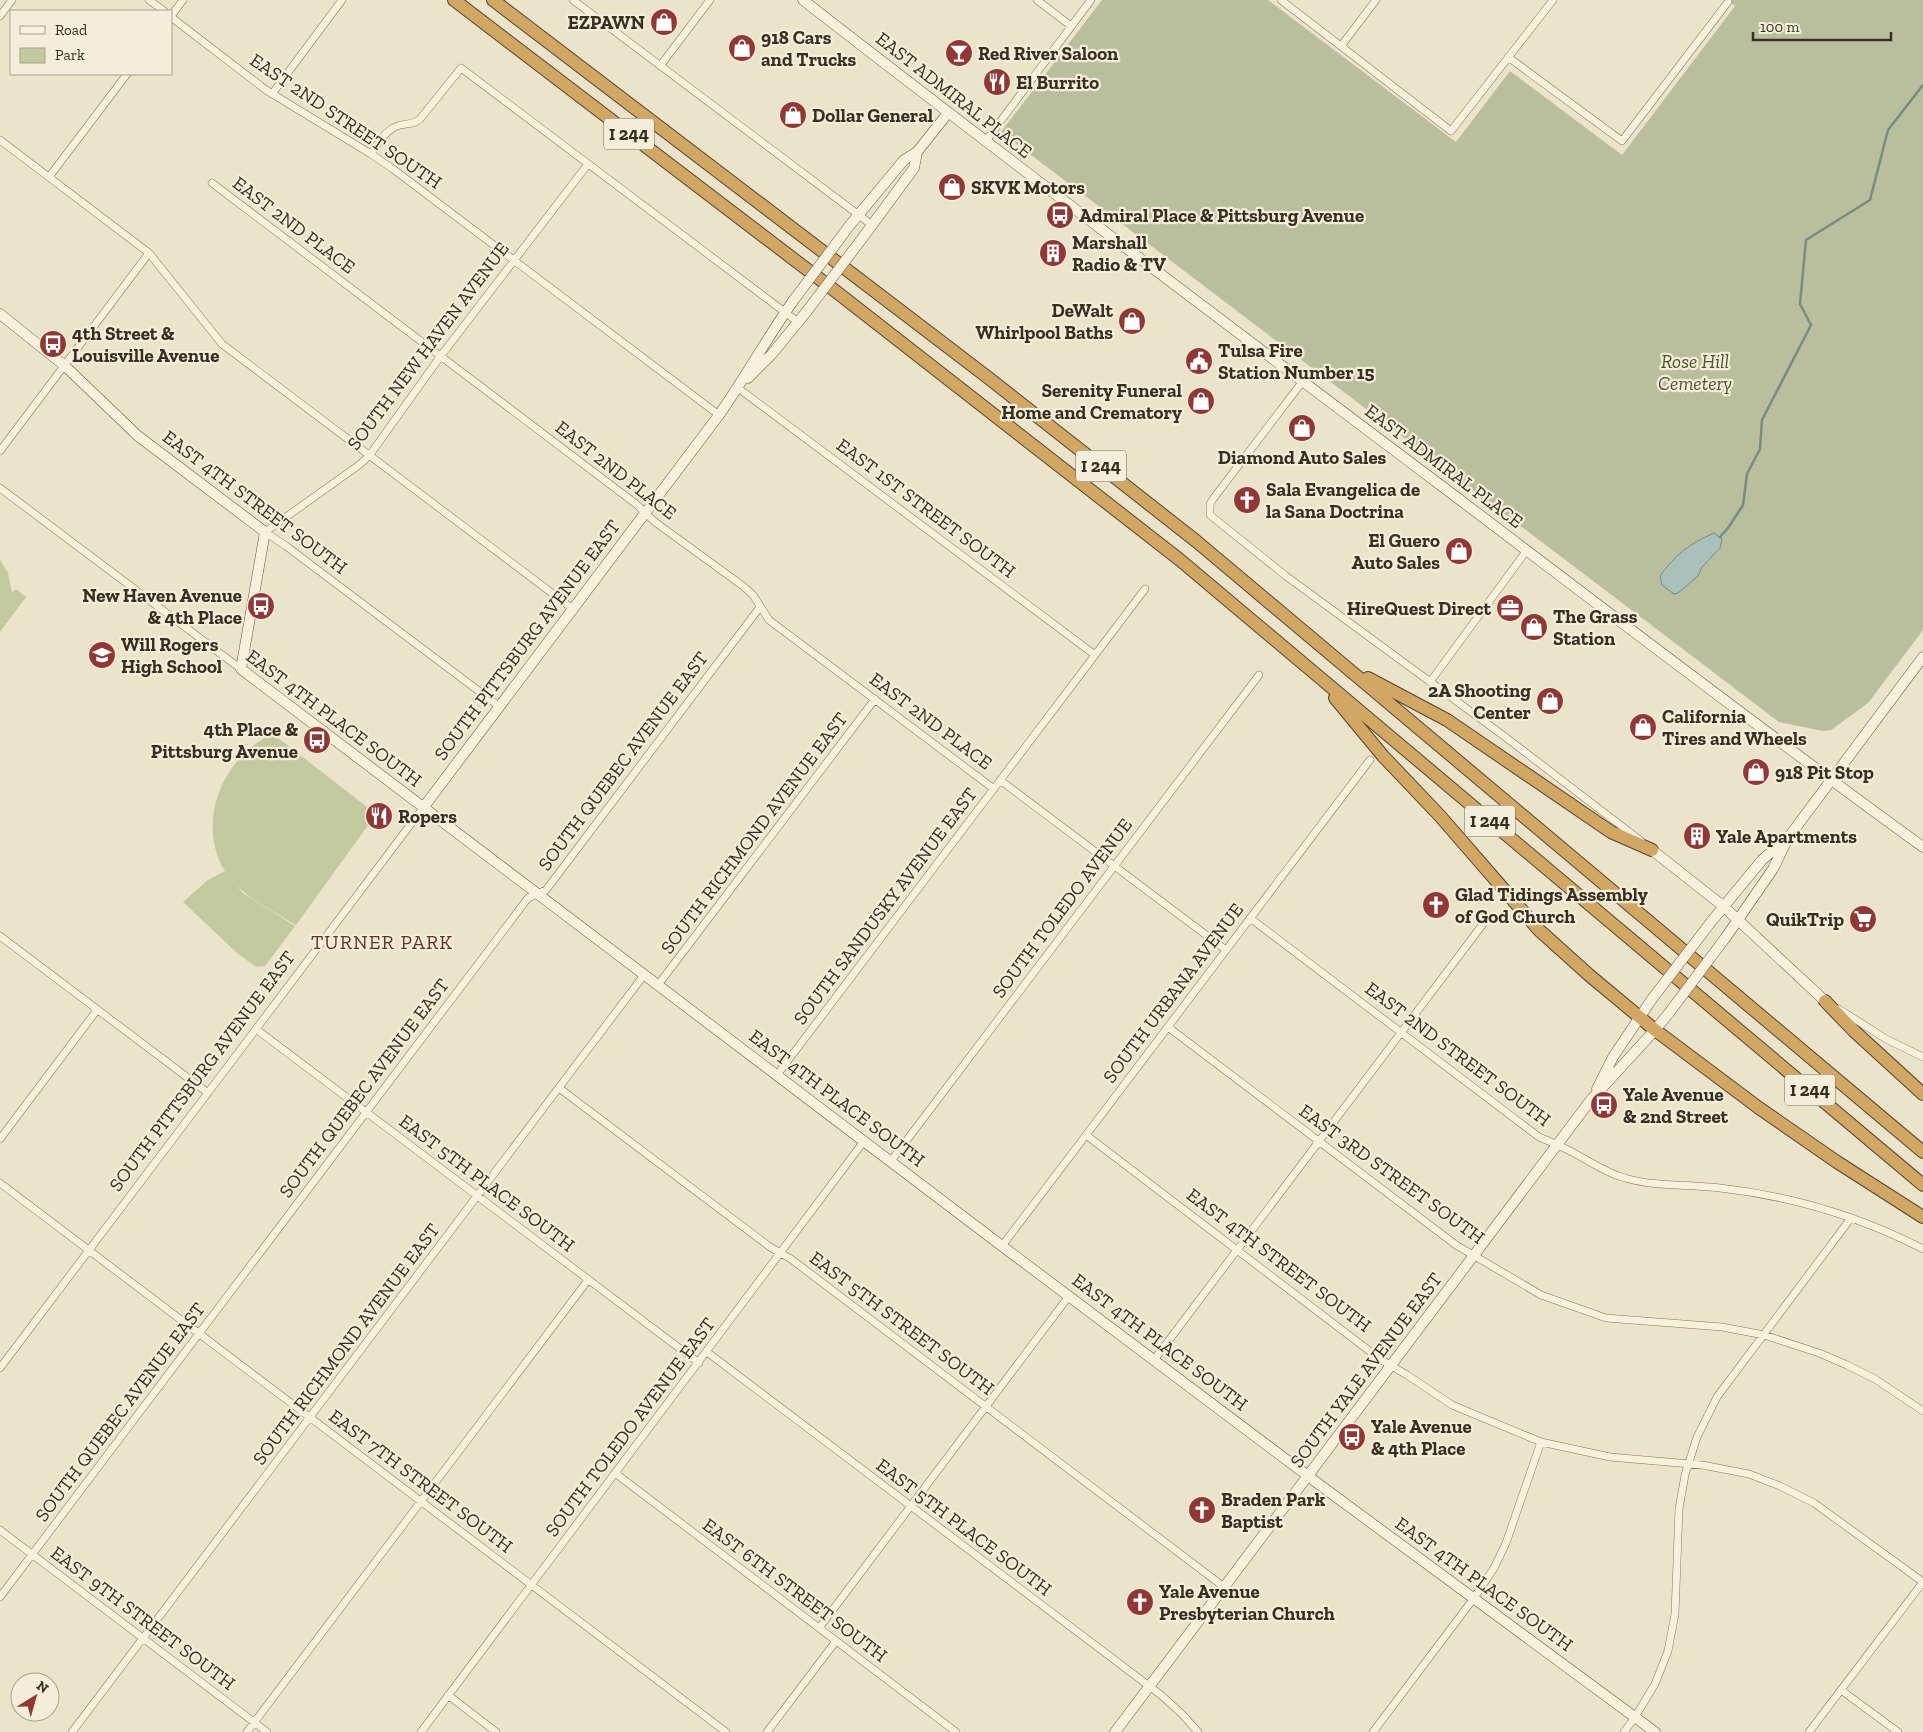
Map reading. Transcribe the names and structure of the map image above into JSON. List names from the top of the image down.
{
  "streets": {
    "highway": ["I 244"],
    "street": [
      "EAST ADMIRAL PLACE",
      "EAST 2ND STREET SOUTH",
      "EAST 2ND PLACE",
      "SOUTH NEW HAVEN AVENUE",
      "EAST 4TH STREET SOUTH",
      "EAST 1ST STREET SOUTH",
      "SOUTH PITTSBURG AVENUE EAST",
      "EAST 4TH PLACE SOUTH",
      "SOUTH QUEBEC AVENUE EAST",
      "SOUTH RICHMOND AVENUE EAST",
      "SOUTH SANDUSKY AVENUE EAST",
      "SOUTH TOLEDO AVENUE",
      "SOUTH URBANA AVENUE",
      "EAST 3RD STREET SOUTH",
      "EAST 5TH PLACE SOUTH",
      "EAST 5TH STREET SOUTH",
      "SOUTH YALE AVENUE EAST",
      "SOUTH TOLEDO AVENUE EAST",
      "EAST 7TH STREET SOUTH",
      "EAST 6TH STREET SOUTH",
      "EAST 9TH STREET SOUTH"
    ]
  },
  "crossings": [
    ["EAST ADMIRAL PLACE", "SOUTH PITTSBURG AVENUE EAST"],
    ["EAST ADMIRAL PLACE", "SOUTH YALE AVENUE EAST"],
    ["EAST 2ND STREET SOUTH", "SOUTH NEW HAVEN AVENUE"],
    ["EAST 2ND STREET SOUTH", "SOUTH PITTSBURG AVENUE EAST"],
    ["EAST 2ND STREET SOUTH", "SOUTH URBANA AVENUE"],
    ["EAST 2ND STREET SOUTH", "SOUTH YALE AVENUE EAST"],
    ["EAST 2ND PLACE", "SOUTH NEW HAVEN AVENUE"],
    ["EAST 2ND PLACE", "SOUTH PITTSBURG AVENUE EAST"],
    ["EAST 2ND PLACE", "SOUTH QUEBEC AVENUE EAST"],
    ["EAST 2ND PLACE", "SOUTH RICHMOND AVENUE EAST"],
    ["EAST 2ND PLACE", "SOUTH SANDUSKY AVENUE EAST"],
    ["EAST 2ND PLACE", "SOUTH TOLEDO AVENUE"],
    ["EAST 2ND PLACE", "SOUTH URBANA AVENUE"],
    ["SOUTH NEW HAVEN AVENUE", "EAST 4TH STREET SOUTH"],
    ["EAST 4TH STREET SOUTH", "SOUTH PITTSBURG AVENUE EAST"],
    ["EAST 4TH STREET SOUTH", "SOUTH URBANA AVENUE"],
    ["EAST 4TH STREET SOUTH", "SOUTH YALE AVENUE EAST"],
    ["EAST 1ST STREET SOUTH", "SOUTH PITTSBURG AVENUE EAST"],
    ["EAST 1ST STREET SOUTH", "SOUTH SANDUSKY AVENUE EAST"],
    ["SOUTH PITTSBURG AVENUE EAST", "EAST 4TH PLACE SOUTH"],
    ["SOUTH PITTSBURG AVENUE EAST", "EAST 5TH PLACE SOUTH"],
    ["SOUTH PITTSBURG AVENUE EAST", "EAST 7TH STREET SOUTH"],
    ["EAST 4TH PLACE SOUTH", "SOUTH QUEBEC AVENUE EAST"],
    ["EAST 4TH PLACE SOUTH", "SOUTH RICHMOND AVENUE EAST"],
    ["EAST 4TH PLACE SOUTH", "SOUTH SANDUSKY AVENUE EAST"],
    ["EAST 4TH PLACE SOUTH", "SOUTH TOLEDO AVENUE"],
    ["EAST 4TH PLACE SOUTH", "SOUTH URBANA AVENUE"],
    ["EAST 4TH PLACE SOUTH", "SOUTH YALE AVENUE EAST"],
    ["EAST 4TH PLACE SOUTH", "SOUTH TOLEDO AVENUE EAST"],
    ["SOUTH QUEBEC AVENUE EAST", "EAST 5TH PLACE SOUTH"],
    ["SOUTH QUEBEC AVENUE EAST", "EAST 7TH STREET SOUTH"],
    ["SOUTH QUEBEC AVENUE EAST", "EAST 9TH STREET SOUTH"],
    ["SOUTH RICHMOND AVENUE EAST", "EAST 5TH PLACE SOUTH"],
    ["SOUTH RICHMOND AVENUE EAST", "EAST 5TH STREET SOUTH"],
    ["SOUTH RICHMOND AVENUE EAST", "EAST 7TH STREET SOUTH"],
    ["SOUTH RICHMOND AVENUE EAST", "EAST 9TH STREET SOUTH"],
    ["SOUTH URBANA AVENUE", "EAST 3RD STREET SOUTH"],
    ["EAST 3RD STREET SOUTH", "SOUTH YALE AVENUE EAST"],
    ["EAST 5TH PLACE SOUTH", "SOUTH YALE AVENUE EAST"],
    ["EAST 5TH PLACE SOUTH", "SOUTH TOLEDO AVENUE EAST"],
    ["EAST 5TH STREET SOUTH", "SOUTH YALE AVENUE EAST"],
    ["EAST 5TH STREET SOUTH", "SOUTH TOLEDO AVENUE EAST"],
    ["SOUTH TOLEDO AVENUE EAST", "EAST 7TH STREET SOUTH"],
    ["SOUTH TOLEDO AVENUE EAST", "EAST 6TH STREET SOUTH"]
  ],
  "districts": ["TURNER PARK"],
  "parks": ["Rose Hill Cemetery"],
  "places": {
    "shop": [
      "EZPAWN",
      "918 Cars and Trucks",
      "Dollar General",
      "SKVK Motors",
      "DeWalt Whirlpool Baths",
      "Serenity Funeral Home and Crematory",
      "Diamond Auto Sales",
      "El Guero Auto Sales",
      "The Grass Station",
      "2A Shooting Center",
      "California Tires and Wheels",
      "918 Pit Stop"
    ],
    "bar": ["Red River Saloon"],
    "restaurant": ["El Burrito", "Ropers"],
    "bus stop": [
      "Admiral Place & Pittsburg Avenue",
      "4th Street & Louisville Avenue",
      "New Haven Avenue & 4th Place",
      "4th Place & Pittsburg Avenue",
      "Yale Avenue & 2nd Street",
      "Yale Avenue & 4th Place"
    ],
    "building": ["Marshall Radio & TV", "Yale Apartments"],
    "public building": ["Tulsa Fire Station Number 15"],
    "church": [
      "Sala Evangelica de la Sana Doctrina",
      "Glad Tidings Assembly of God Church",
      "Braden Park Baptist",
      "Yale Avenue Presbyterian Church"
    ],
    "office": ["HireQuest Direct"],
    "school or university": ["Will Rogers High School"],
    "supermarket": ["QuikTrip"]
  },
  "legend": ["Road", "Park"],
  "scale_bar": "100 m",
  "north": "top right"
}
